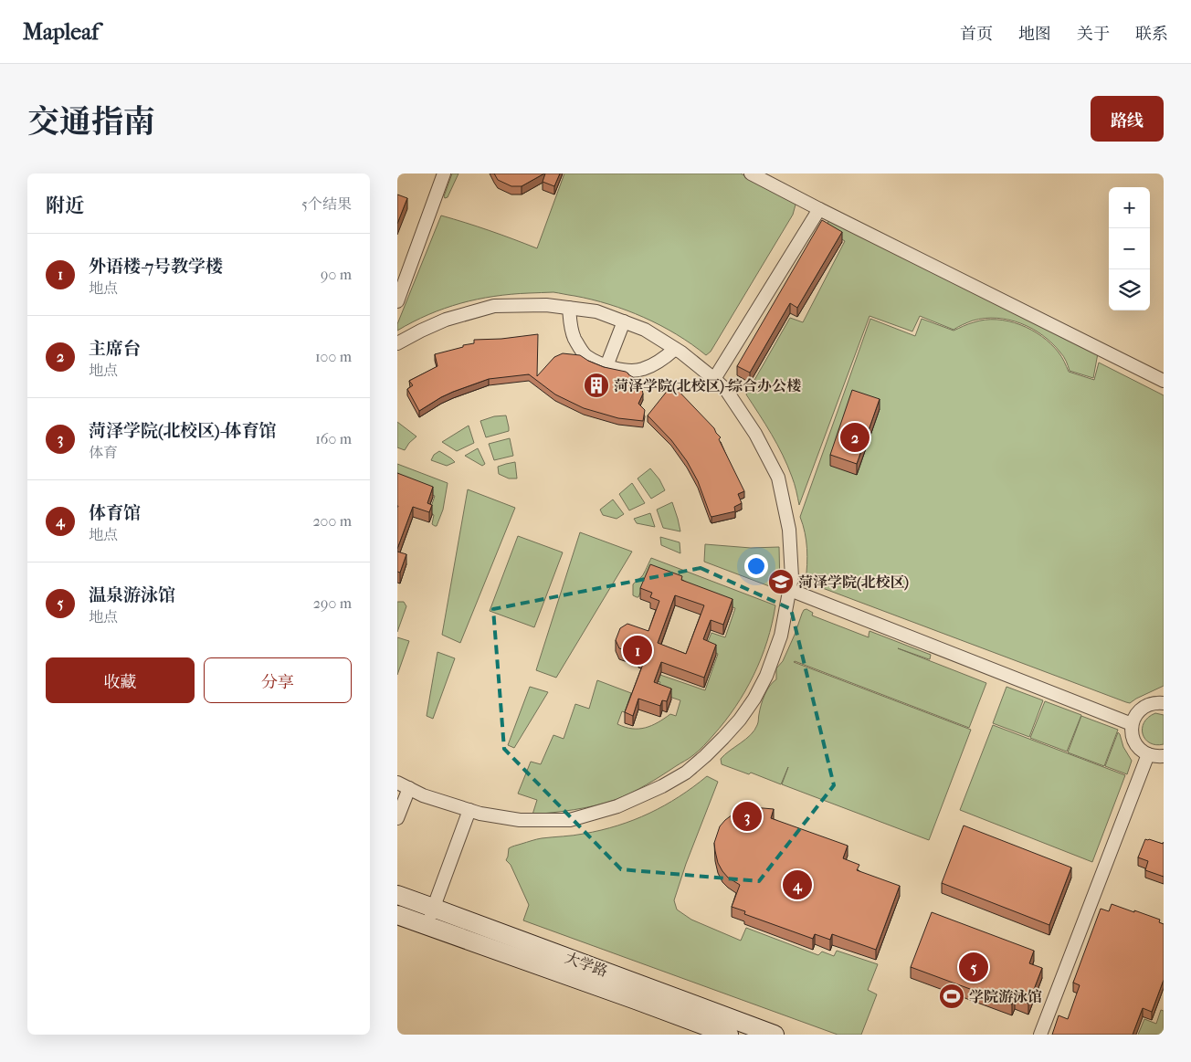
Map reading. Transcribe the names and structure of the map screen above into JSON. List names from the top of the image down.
{
  "streets": {
    "main road": ["大学路"]
  },
  "places": {
    "building": ["菏泽学院(北校区)-综合办公楼"],
    "school or university": ["菏泽学院(北校区)"],
    "sports": ["学院游泳馆"]
  },
  "page": {
    "header": "Mapleaf",
    "nav": [
      "首页",
      "地图",
      "关于",
      "联系"
    ],
    "title": "交通指南",
    "buttons": [
      "路线",
      ["收藏", "分享"]
    ],
    "heading": ["附近", "5个结果"],
    "map_buttons": ["+", "−"],
    "list": [
      {
        "mark": "1",
        "name": "外语楼-7号教学楼",
        "note": "地点",
        "value": "90 m"
      },
      {
        "mark": "2",
        "name": "主席台",
        "note": "地点",
        "value": "100 m"
      },
      {
        "mark": "3",
        "name": "菏泽学院(北校区)-体育馆",
        "note": "体育",
        "value": "160 m"
      },
      {
        "mark": "4",
        "name": "体育馆",
        "note": "地点",
        "value": "200 m"
      },
      {
        "mark": "5",
        "name": "温泉游泳馆",
        "note": "地点",
        "value": "290 m"
      }
    ],
    "pins": [
      "2",
      "1",
      "3",
      "4",
      "5"
    ]
  }
}
